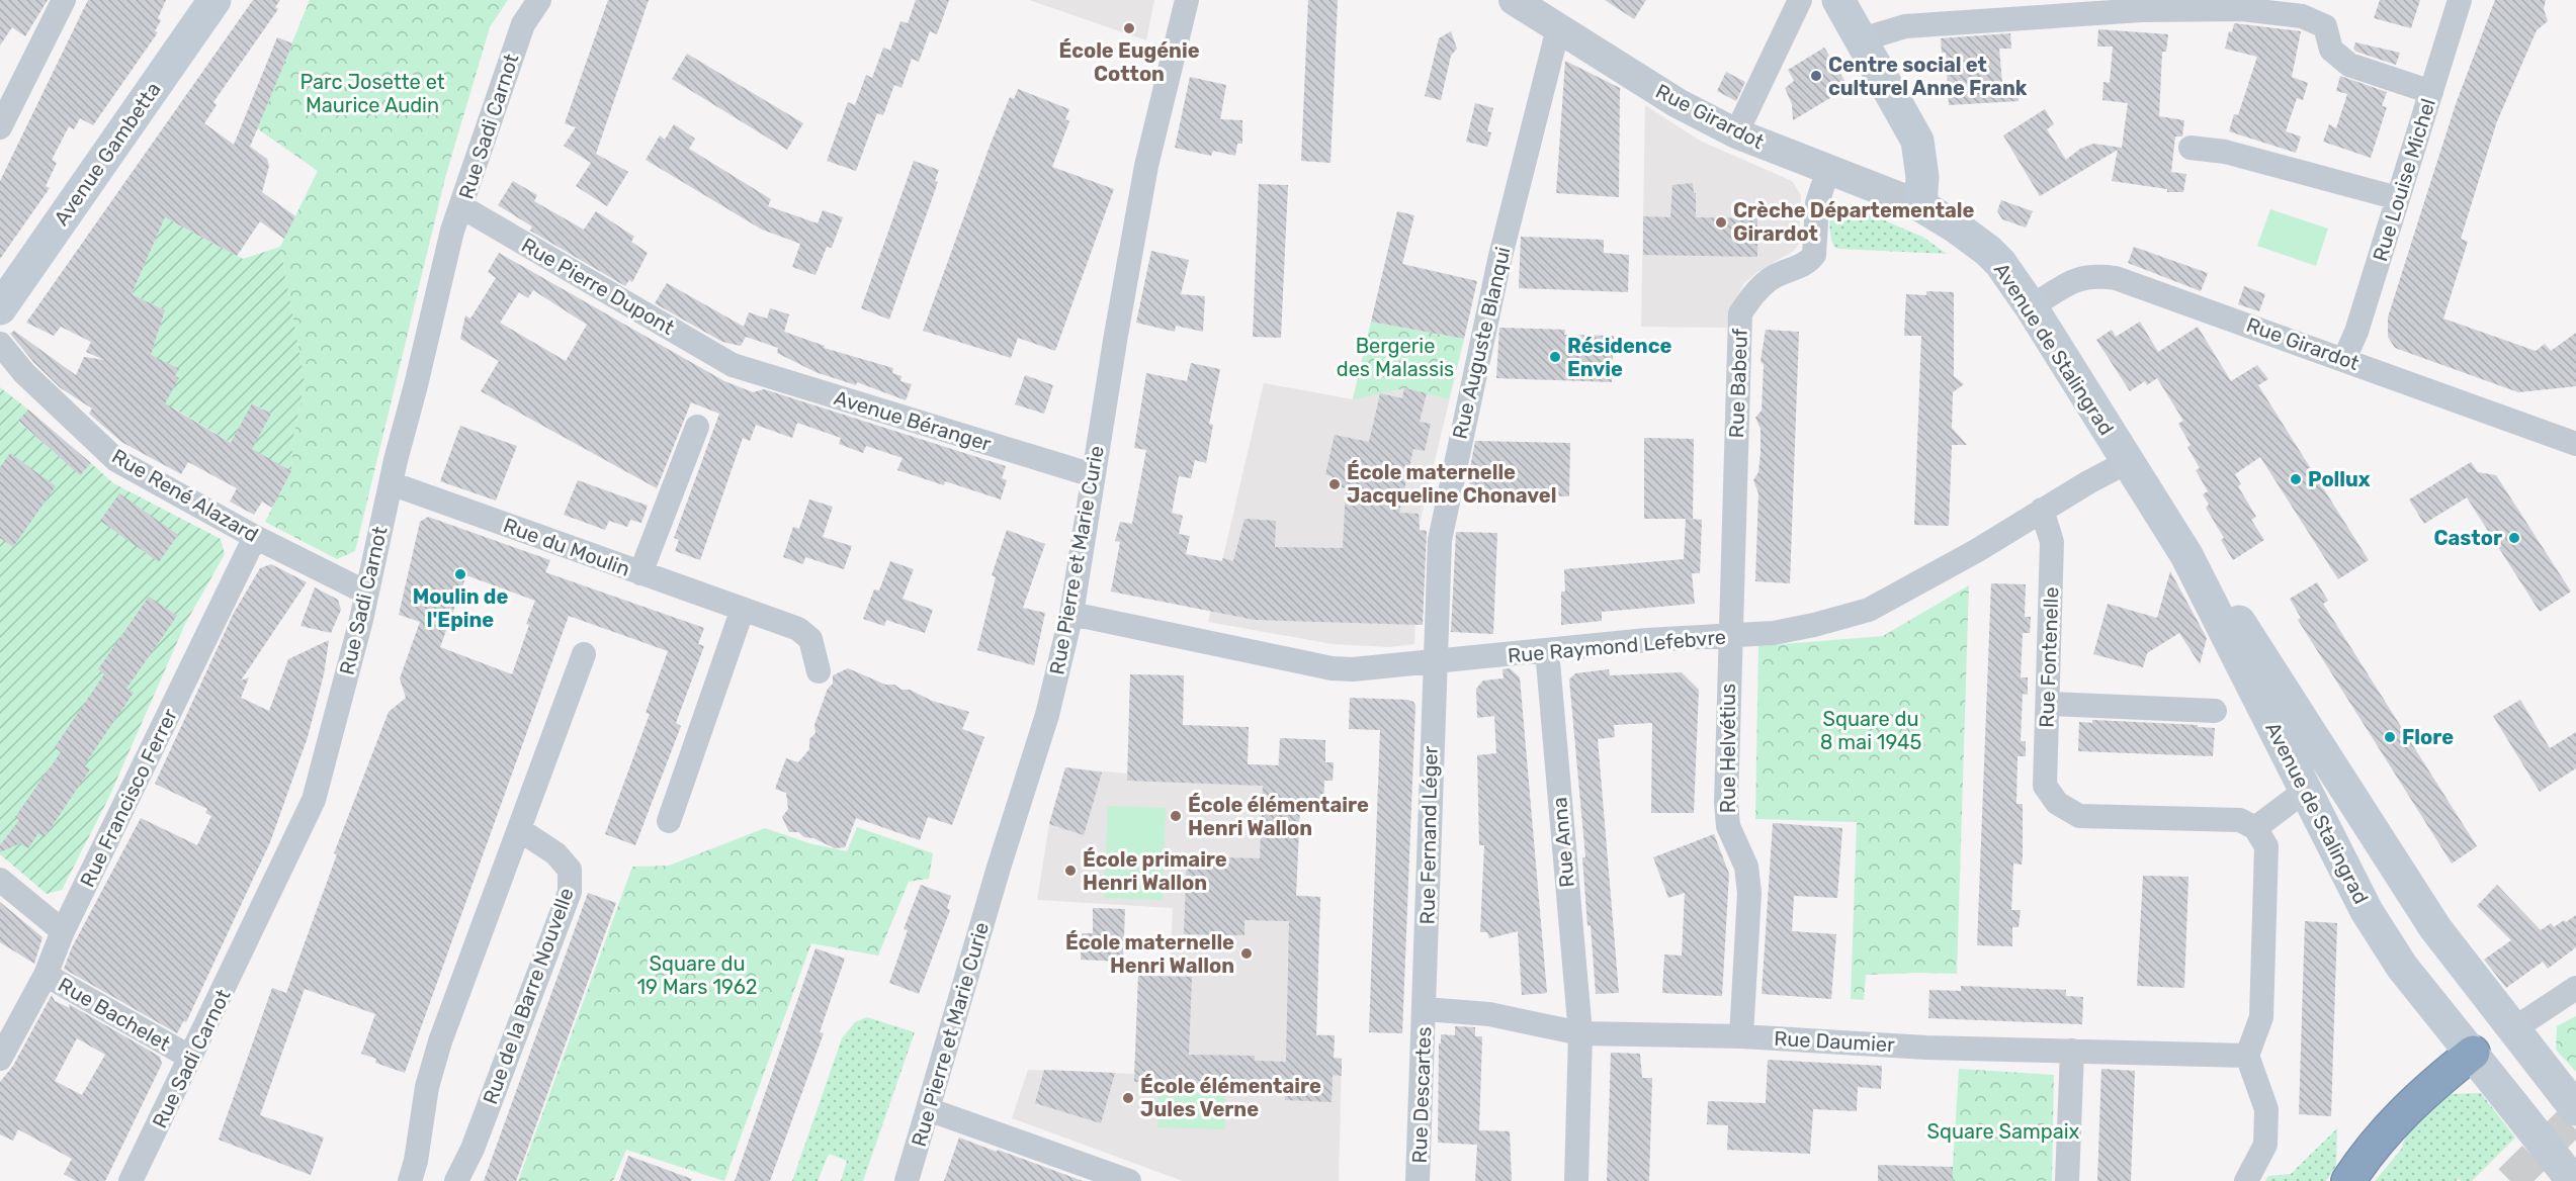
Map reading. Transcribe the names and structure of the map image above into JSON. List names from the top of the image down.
{
  "streets": {
    "main road": ["Avenue Gambetta", "Avenue de Stalingrad"],
    "street": [
      "Rue Girardot",
      "Rue Sadi Carnot",
      "Rue Louise Michel",
      "Rue Pierre Dupont",
      "Rue Auguste Blanqui",
      "Rue Babeuf",
      "Avenue Béranger",
      "Rue René Alazard",
      "Rue du Moulin",
      "Rue Pierre et Marie Curie",
      "Rue Raymond Lefebvre",
      "Rue Fontenelle",
      "Rue Helvétius",
      "Rue Francisco Ferrer",
      "Rue Fernand Léger",
      "Rue Anna",
      "Rue de la Barre Nouvelle",
      "Rue Bachelet",
      "Rue Daumier",
      "Rue Descartes"
    ]
  },
  "crossings": [
    ["Rue Girardot", "Rue Louise Michel"],
    ["Rue Girardot", "Rue Auguste Blanqui"],
    ["Rue Girardot", "Avenue de Stalingrad"],
    ["Rue Girardot", "Rue Babeuf"],
    ["Rue Sadi Carnot", "Rue Pierre Dupont"],
    ["Rue Sadi Carnot", "Rue René Alazard"],
    ["Rue Sadi Carnot", "Rue du Moulin"],
    ["Rue Pierre Dupont", "Avenue Béranger"],
    ["Rue Auguste Blanqui", "Rue Raymond Lefebvre"],
    ["Rue Auguste Blanqui", "Rue Fernand Léger"],
    ["Avenue de Stalingrad", "Rue Raymond Lefebvre"],
    ["Rue Babeuf", "Rue Raymond Lefebvre"],
    ["Rue Babeuf", "Rue Helvétius"],
    ["Avenue Béranger", "Rue Pierre et Marie Curie"],
    ["Rue René Alazard", "Rue Francisco Ferrer"],
    ["Rue Pierre et Marie Curie", "Rue Raymond Lefebvre"],
    ["Rue Raymond Lefebvre", "Rue Fontenelle"],
    ["Rue Raymond Lefebvre", "Rue Helvétius"],
    ["Rue Raymond Lefebvre", "Rue Fernand Léger"],
    ["Rue Raymond Lefebvre", "Rue Anna"],
    ["Rue Helvétius", "Rue Daumier"],
    ["Rue Francisco Ferrer", "Rue Bachelet"],
    ["Rue Fernand Léger", "Rue Daumier"],
    ["Rue Fernand Léger", "Rue Descartes"],
    ["Rue Anna", "Rue Daumier"],
    ["Rue Daumier", "Rue Descartes"]
  ],
  "parks": [
    "Parc Josette et Maurice Audin",
    "Bergerie des Malassis",
    "Square du 8 mai 1945",
    "Square du 19 Mars 1962",
    "Square Sampaix"
  ],
  "places": [
    "École Eugénie Cotton",
    "Centre social et culturel Anne Frank",
    "Crèche Départementale Girardot",
    "Résidence Envie",
    "Pollux",
    "École maternelle Jacqueline Chonavel",
    "Castor",
    "Moulin de l'Epine",
    "Flore",
    "École élémentaire Henri Wallon",
    "École primaire Henri Wallon",
    "École maternelle Henri Wallon",
    "École élémentaire Jules Verne"
  ]
}
